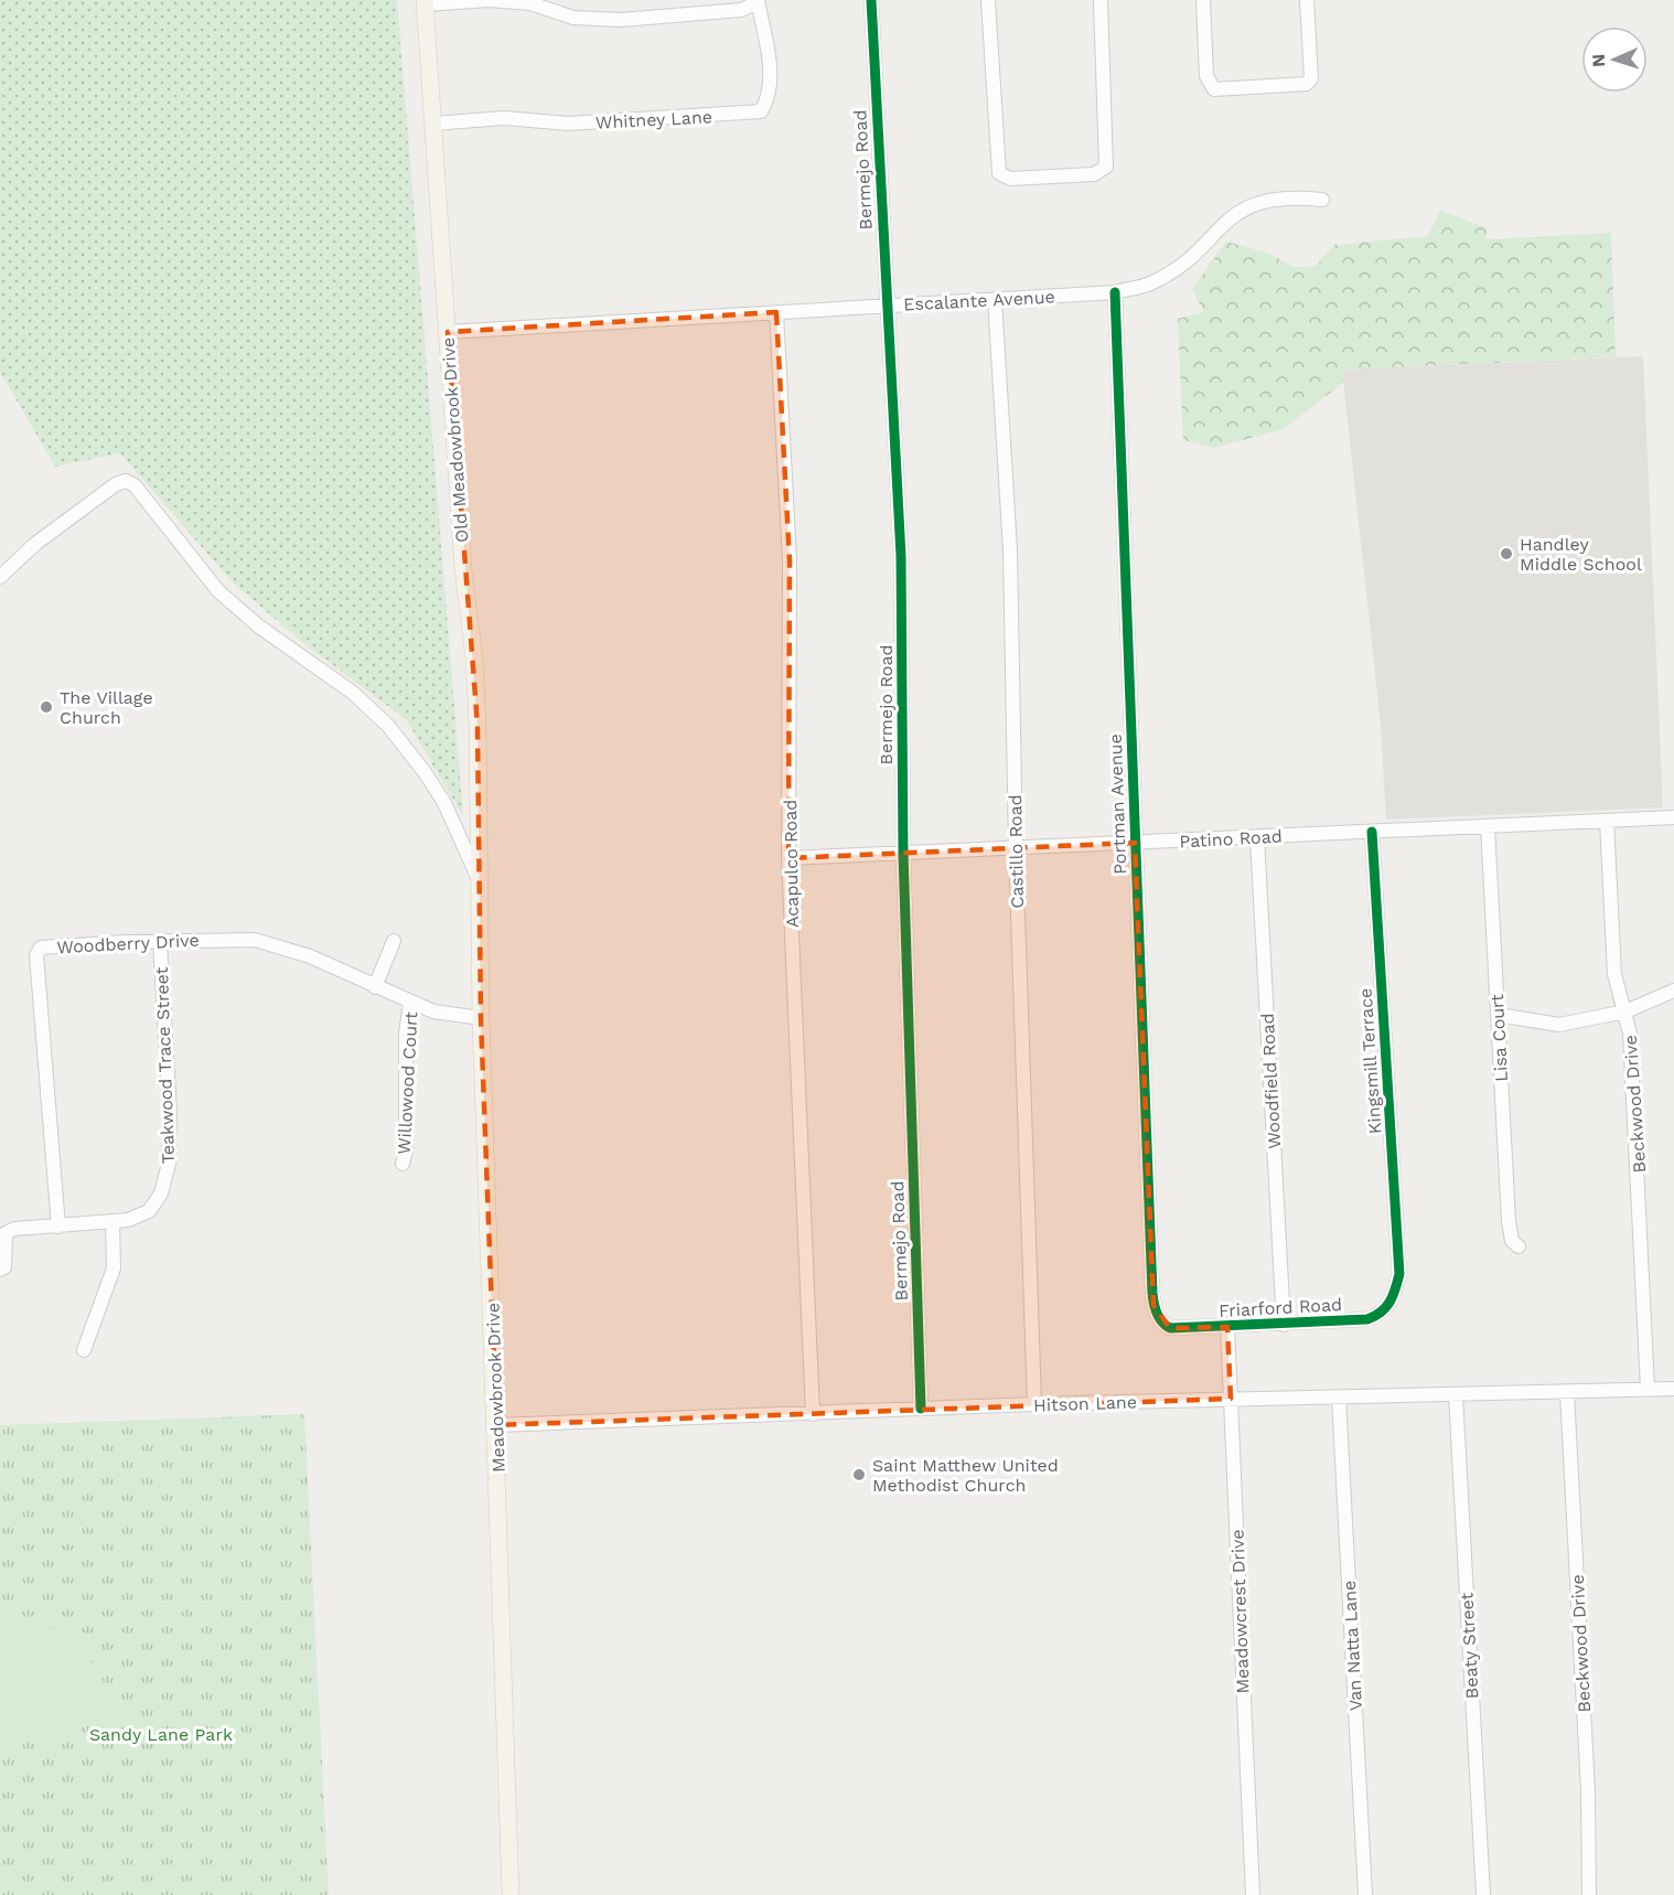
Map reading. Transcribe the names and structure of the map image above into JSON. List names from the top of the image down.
{
  "streets": {
    "main road": ["Old Meadowbrook Drive", "Meadowbrook Drive"],
    "street": [
      "Whitney Lane",
      "Bermejo Road",
      "Escalante Avenue",
      "Portman Avenue",
      "Patino Road",
      "Castillo Road",
      "Acapulco Road",
      "Woodberry Drive",
      "Lisa Court",
      "Kingsmill Terrace",
      "Teakwood Trace Street",
      "Woodfield Road",
      "Willowood Court",
      "Beckwood Drive",
      "Friarford Road",
      "Hitson Lane",
      "Meadowcrest Drive",
      "Van Natta Lane",
      "Beaty Street"
    ]
  },
  "crossings": [
    ["Whitney Lane", "Old Meadowbrook Drive"],
    ["Bermejo Road", "Escalante Avenue"],
    ["Bermejo Road", "Patino Road"],
    ["Bermejo Road", "Hitson Lane"],
    ["Escalante Avenue", "Old Meadowbrook Drive"],
    ["Escalante Avenue", "Portman Avenue"],
    ["Escalante Avenue", "Castillo Road"],
    ["Escalante Avenue", "Acapulco Road"],
    ["Old Meadowbrook Drive", "Meadowbrook Drive"],
    ["Portman Avenue", "Patino Road"],
    ["Portman Avenue", "Friarford Road"],
    ["Patino Road", "Castillo Road"],
    ["Patino Road", "Acapulco Road"],
    ["Patino Road", "Lisa Court"],
    ["Patino Road", "Kingsmill Terrace"],
    ["Patino Road", "Woodfield Road"],
    ["Patino Road", "Beckwood Drive"],
    ["Castillo Road", "Hitson Lane"],
    ["Acapulco Road", "Hitson Lane"],
    ["Woodberry Drive", "Teakwood Trace Street"],
    ["Woodberry Drive", "Willowood Court"],
    ["Woodberry Drive", "Meadowbrook Drive"],
    ["Kingsmill Terrace", "Friarford Road"],
    ["Woodfield Road", "Friarford Road"],
    ["Beckwood Drive", "Hitson Lane"],
    ["Friarford Road", "Meadowcrest Drive"],
    ["Meadowbrook Drive", "Hitson Lane"],
    ["Hitson Lane", "Meadowcrest Drive"],
    ["Hitson Lane", "Van Natta Lane"],
    ["Hitson Lane", "Beaty Street"]
  ],
  "parks": ["Sandy Lane Park"],
  "places": ["Handley Middle School", "The Village Church", "Saint Matthew United Methodist Church"],
  "north": "left"
}
